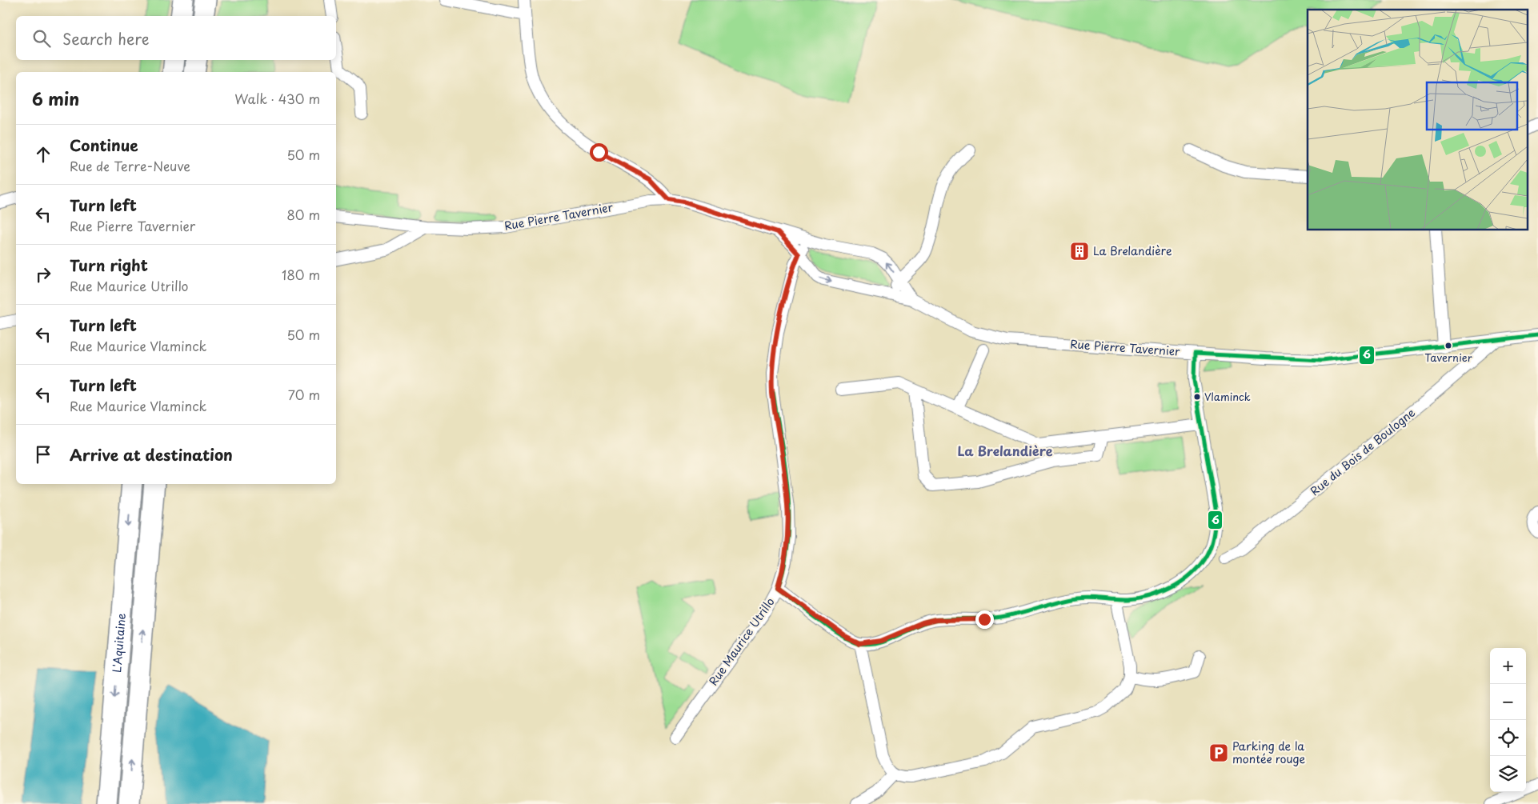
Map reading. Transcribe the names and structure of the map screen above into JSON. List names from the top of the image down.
{
  "streets": {
    "highway": ["L'Aquitaine"],
    "street": ["Rue Pierre Tavernier", "Rue du Bois de Boulogne", "Rue Maurice Utrillo"]
  },
  "crossings": [
    ["Rue Pierre Tavernier", "Rue du Bois de Boulogne"],
    ["Rue Pierre Tavernier", "Rue Maurice Utrillo"]
  ],
  "districts": ["La Brelandière"],
  "places": {
    "building": ["La Brelandière"],
    "other": ["Tavernier", "Vlaminck"],
    "parking": ["Parking de la montée rouge"]
  },
  "lines": ["transit line 6"],
  "page": {
    "search": "Search here",
    "heading": ["6 min", "Walk · 430 m"],
    "list": [
      ["Continue", "Rue de Terre-Neuve", "50 m"],
      ["Turn left", "Rue Pierre Tavernier", "80 m"],
      ["Turn right", "Rue Maurice Utrillo", "180 m"],
      ["Turn left", "Rue Maurice Vlaminck", "50 m"],
      ["Turn left", "Rue Maurice Vlaminck", "70 m"],
      "Arrive at destination"
    ],
    "map_buttons": ["+", "−"]
  }
}
